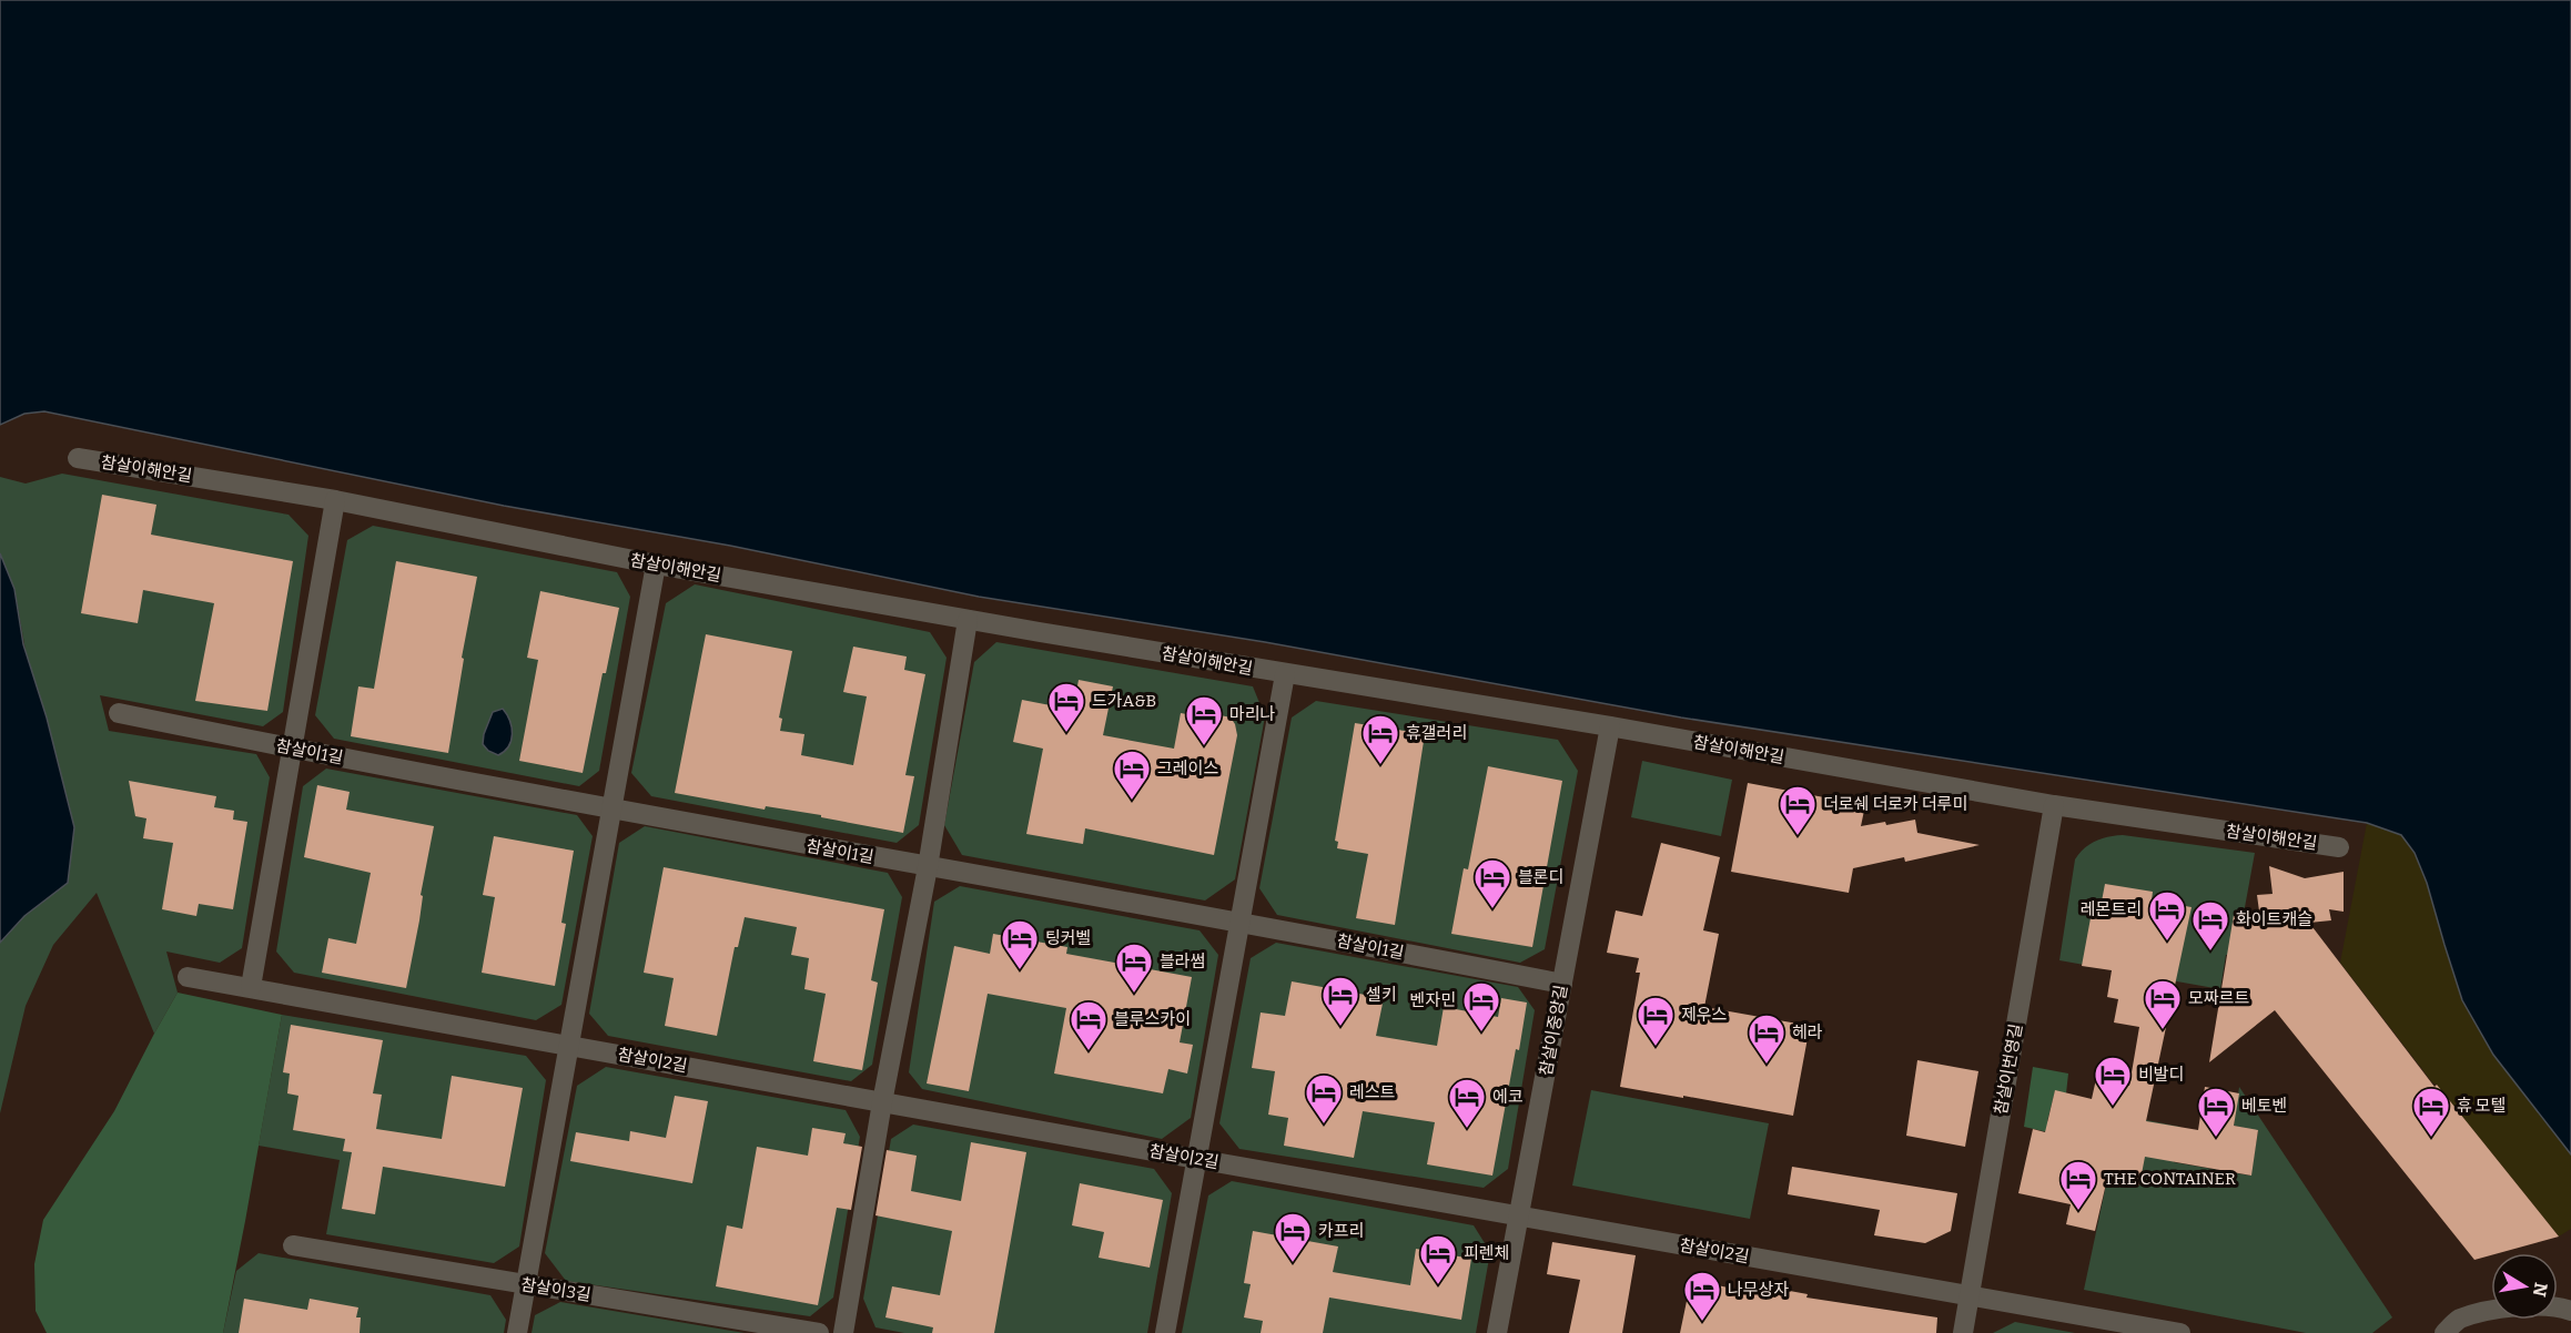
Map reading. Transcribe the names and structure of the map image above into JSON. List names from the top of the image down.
{
  "streets": {
    "street": [
      "참살이해안길",
      "참살이1길",
      "참살이중앙길",
      "참살이2길",
      "참살이번영길",
      "참살이3길"
    ]
  },
  "crossings": [
    ["참살이해안길", "참살이중앙길"],
    ["참살이해안길", "참살이번영길"],
    ["참살이1길", "참살이중앙길"],
    ["참살이중앙길", "참살이2길"],
    ["참살이2길", "참살이번영길"]
  ],
  "places": {
    "hotel": [
      "드가A&B",
      "마리나",
      "휴갤러리",
      "그레이스",
      "더로쉐 더로카 더루미",
      "블론디",
      "레몬트리",
      "화이트캐슬",
      "팅커벨",
      "블라썸",
      "셀키",
      "모짜르트",
      "벤자민",
      "제우스",
      "블루스카이",
      "헤라",
      "비발디",
      "레스트",
      "에코",
      "베토벤",
      "휴 모텔",
      "THE CONTAINER",
      "카프리",
      "피렌체",
      "나무상자"
    ]
  },
  "north": "right"
}
